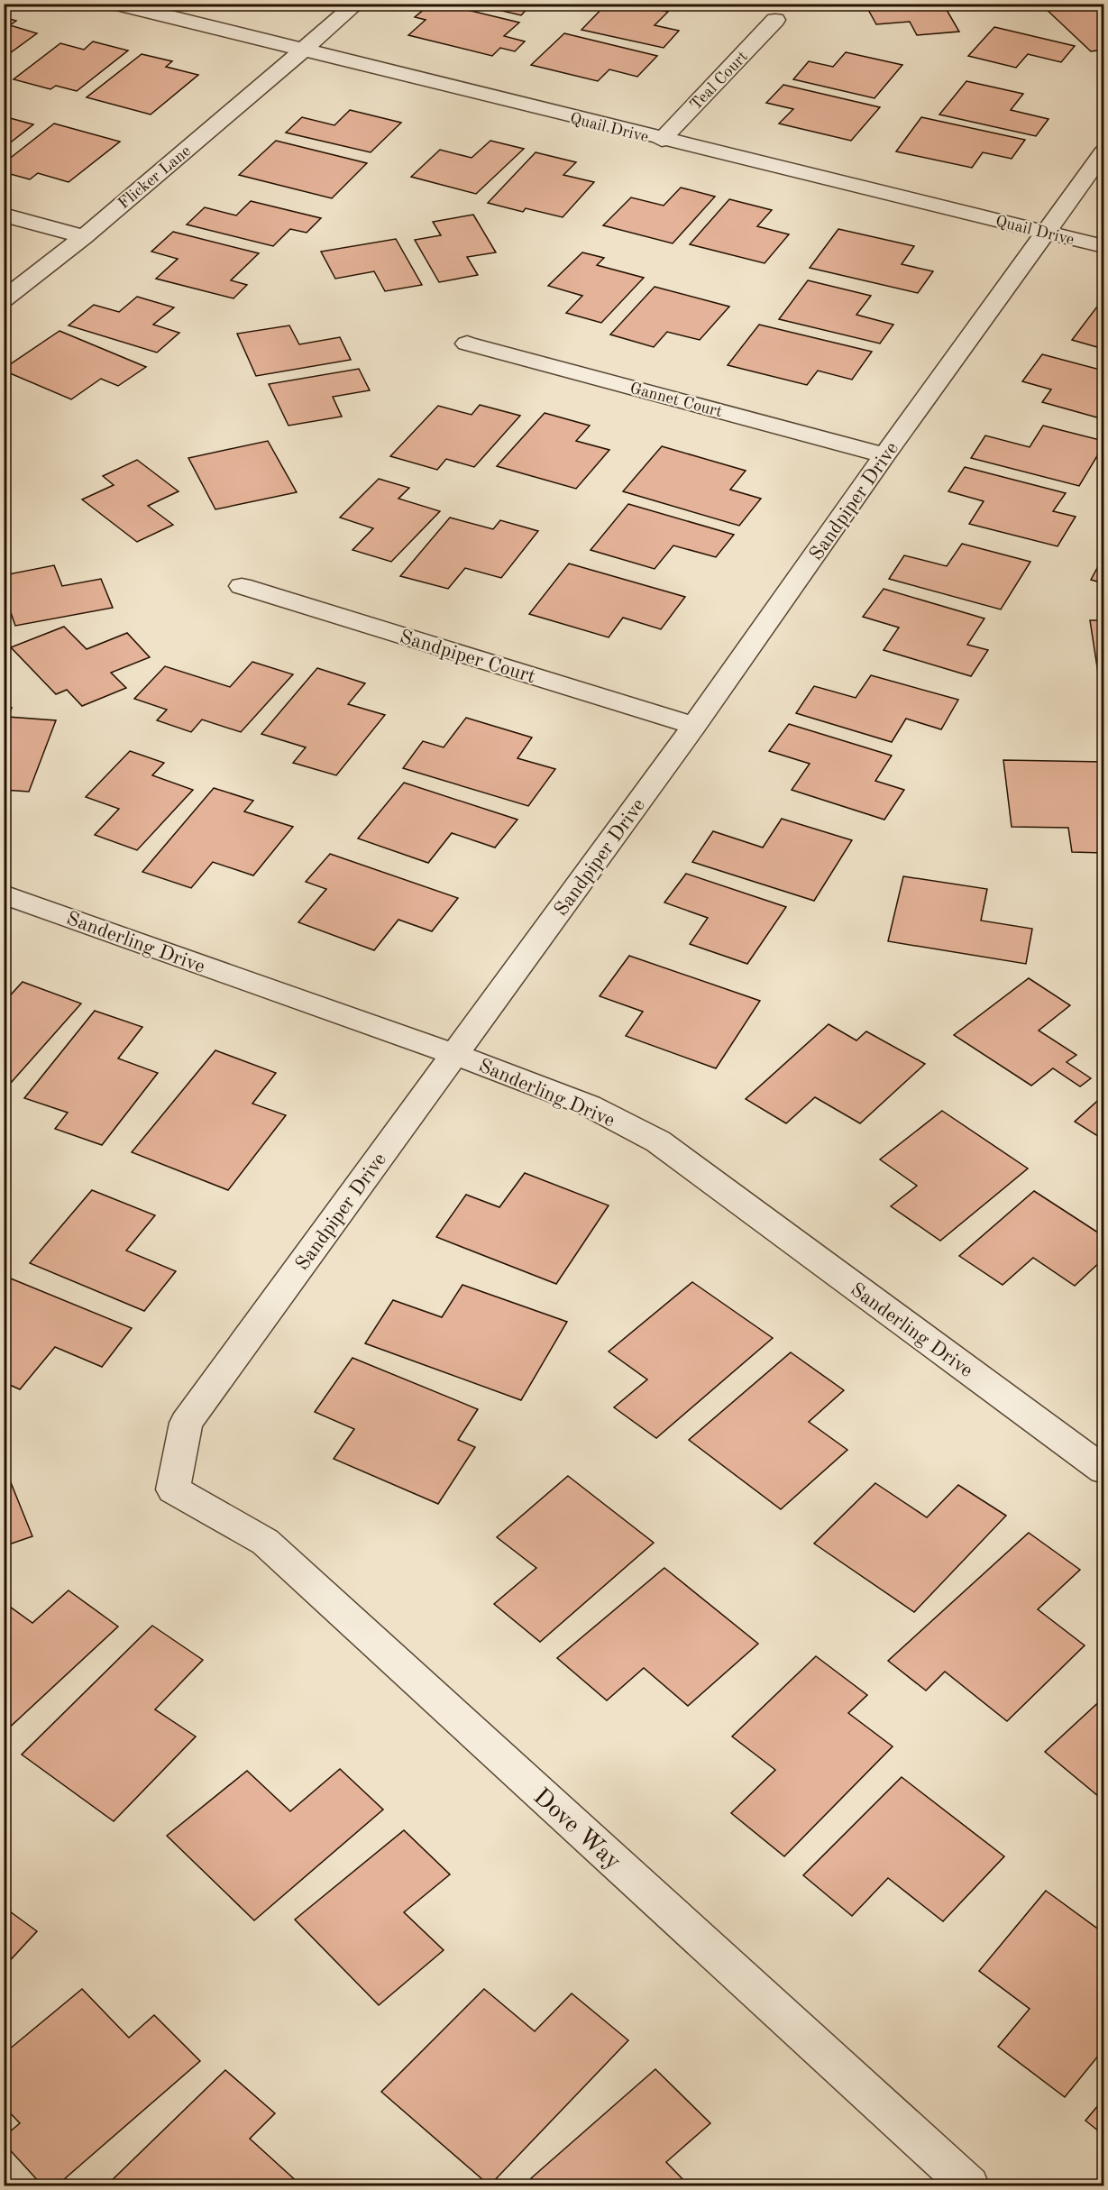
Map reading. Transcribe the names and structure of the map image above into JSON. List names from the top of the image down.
{
  "streets": {
    "street": [
      "Teal Court",
      "Quail Drive",
      "Flicker Lane",
      "Gannet Court",
      "Sandpiper Drive",
      "Sandpiper Court",
      "Sanderling Drive",
      "Dove Way"
    ]
  },
  "crossings": [
    ["Teal Court", "Quail Drive"],
    ["Quail Drive", "Flicker Lane"],
    ["Quail Drive", "Sandpiper Drive"],
    ["Gannet Court", "Sandpiper Drive"],
    ["Sandpiper Drive", "Sandpiper Court"],
    ["Sandpiper Drive", "Sanderling Drive"],
    ["Sandpiper Drive", "Dove Way"]
  ]
}
